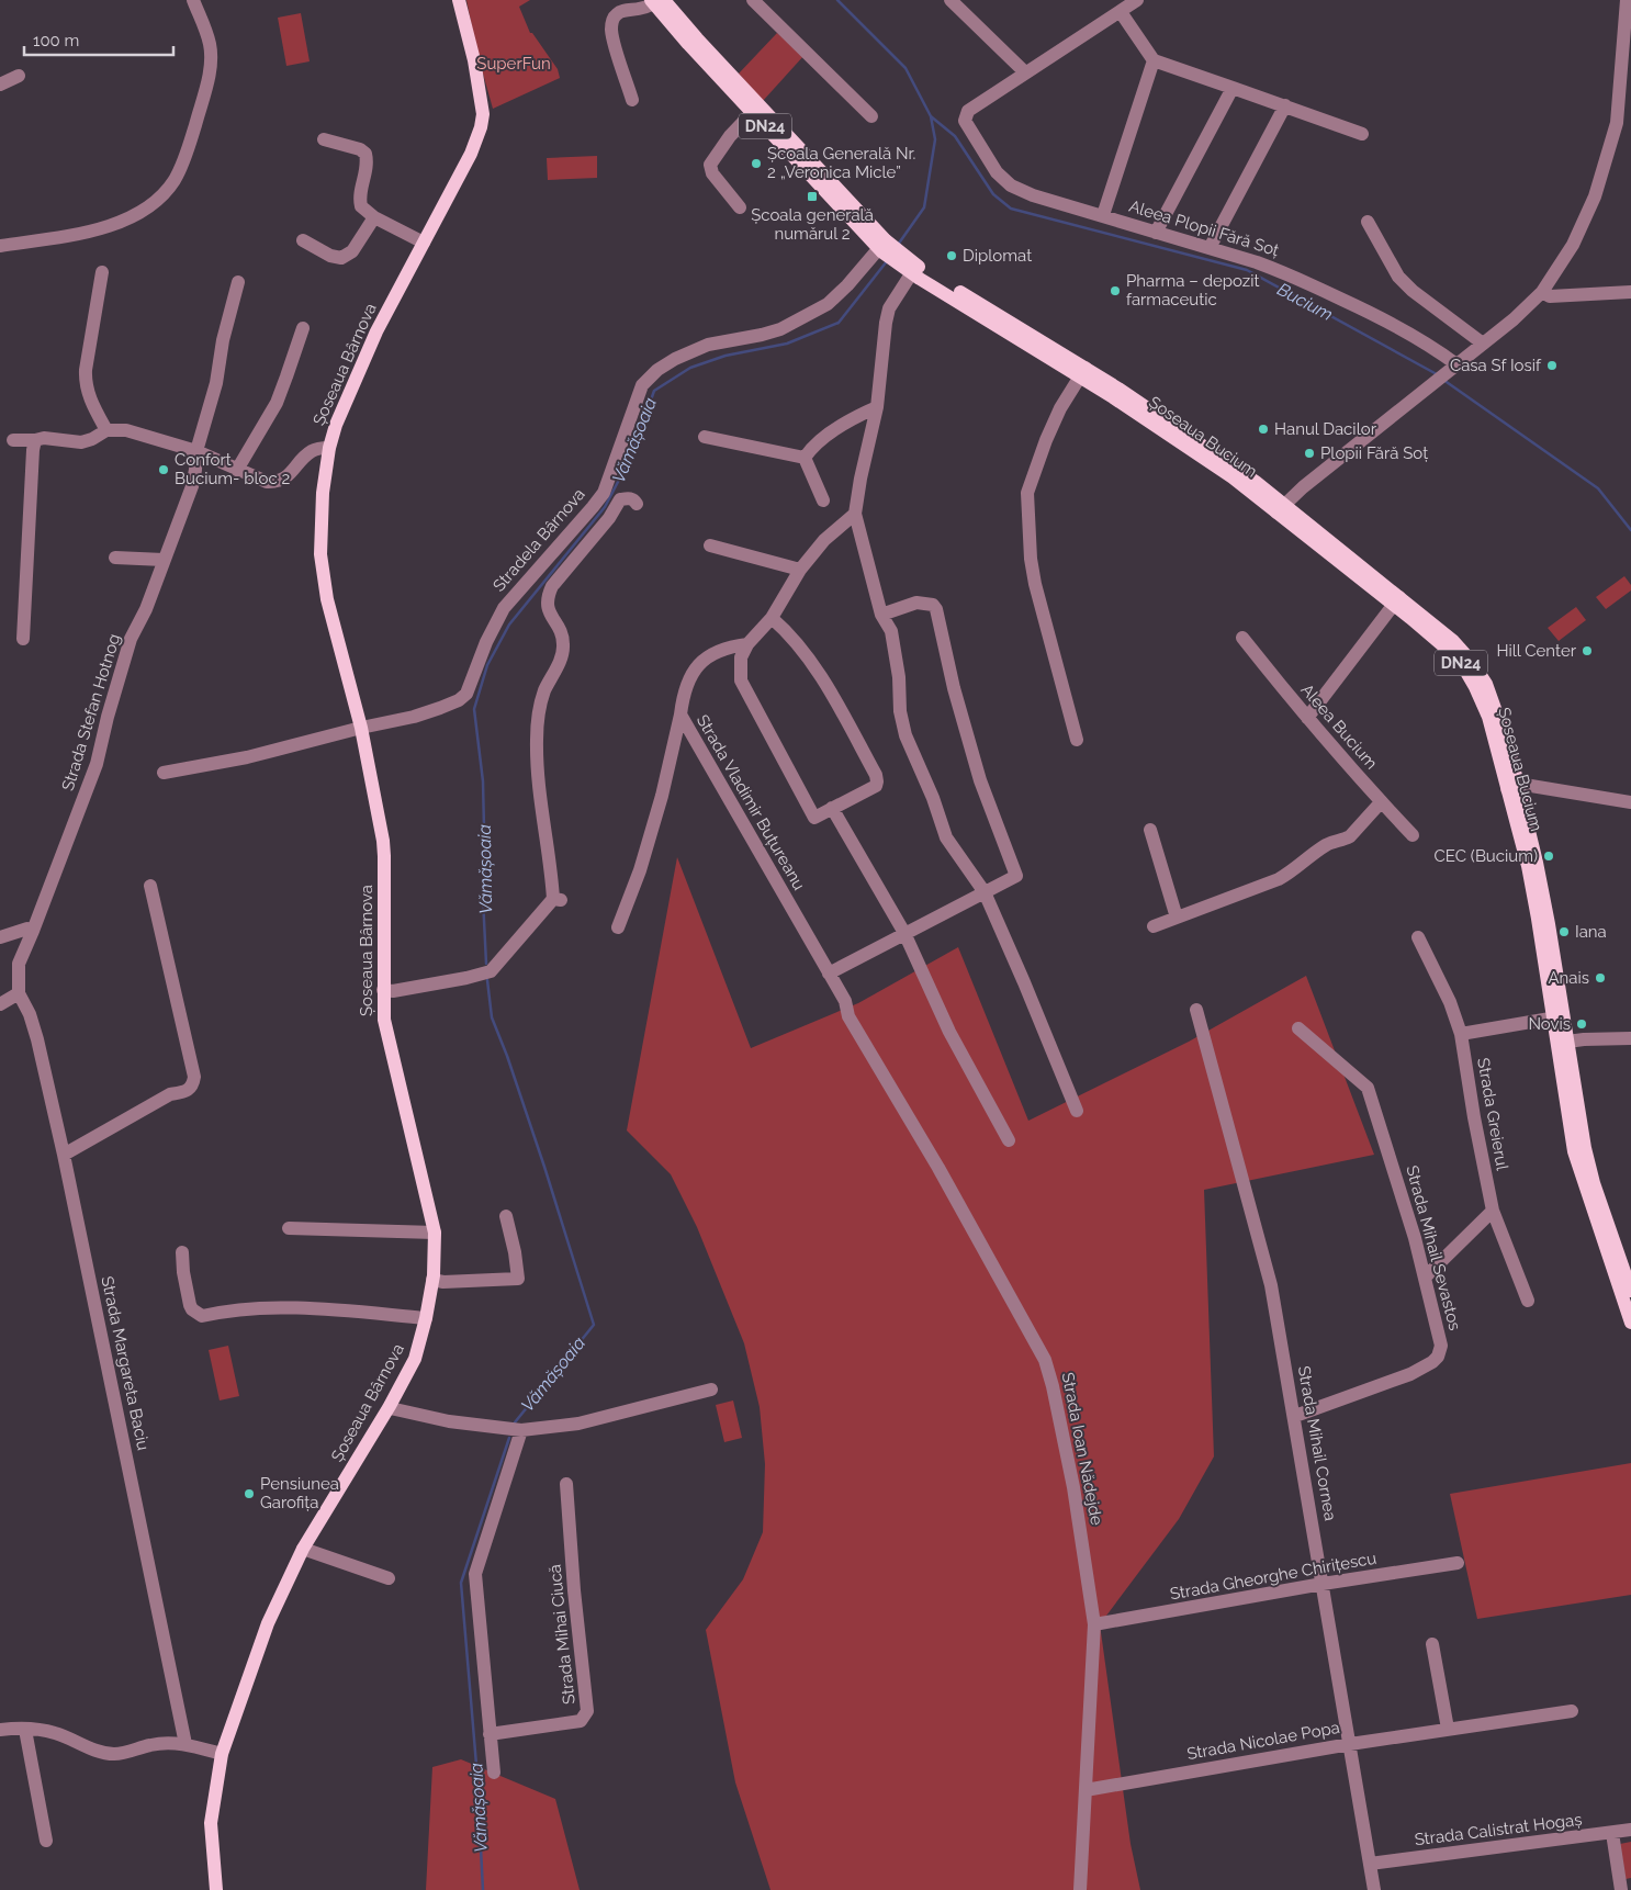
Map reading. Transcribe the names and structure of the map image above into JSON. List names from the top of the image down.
{
  "streets": {
    "main road": ["DN24", "Șoseaua Bârnova", "Șoseaua Bucium"],
    "street": [
      "Aleea Plopii Fără Soț",
      "Stradela Bârnova",
      "Strada Stefan Hotnog",
      "Aleea Bucium",
      "Strada Vladimir Buțureanu",
      "Strada Greierul",
      "Strada Mihail Sevastos",
      "Strada Margareta Baciu",
      "Strada Mihail Cornea",
      "Strada Ioan Nădejde",
      "Strada Gheorghe Chirițescu",
      "Strada Mihai Ciucă",
      "Strada Nicolae Popa",
      "Strada Calistrat Hogaș"
    ]
  },
  "crossings": [
    ["Șoseaua Bârnova", "Stradela Bârnova"],
    ["Șoseaua Bucium", "Stradela Bârnova"],
    ["Strada Stefan Hotnog", "Strada Margareta Baciu"],
    ["Strada Vladimir Buțureanu", "Strada Ioan Nădejde"],
    ["Strada Mihail Sevastos", "Strada Mihail Cornea"],
    ["Strada Mihail Cornea", "Strada Gheorghe Chirițescu"],
    ["Strada Mihail Cornea", "Strada Nicolae Popa"],
    ["Strada Mihail Cornea", "Strada Calistrat Hogaș"],
    ["Strada Ioan Nădejde", "Strada Gheorghe Chirițescu"],
    ["Strada Ioan Nădejde", "Strada Nicolae Popa"]
  ],
  "water": ["Bucium", "Vămășoaia"],
  "parks": ["SuperFun"],
  "places": {
    "other": [
      "Școala Generală Nr. 2 „Veronica Micle”",
      "Diplomat",
      "Pharma – depozit farmaceutic",
      "Casa Sf Iosif",
      "Hanul Dacilor",
      "Plopii Fără Soț",
      "Confort Bucium- bloc 2",
      "Hill Center",
      "CEC (Bucium)",
      "Iana",
      "Anais",
      "Novis",
      "Pensiunea Garofița"
    ],
    "transit": ["Școala generală numărul 2"]
  },
  "scale_bar": "100 m"
}
